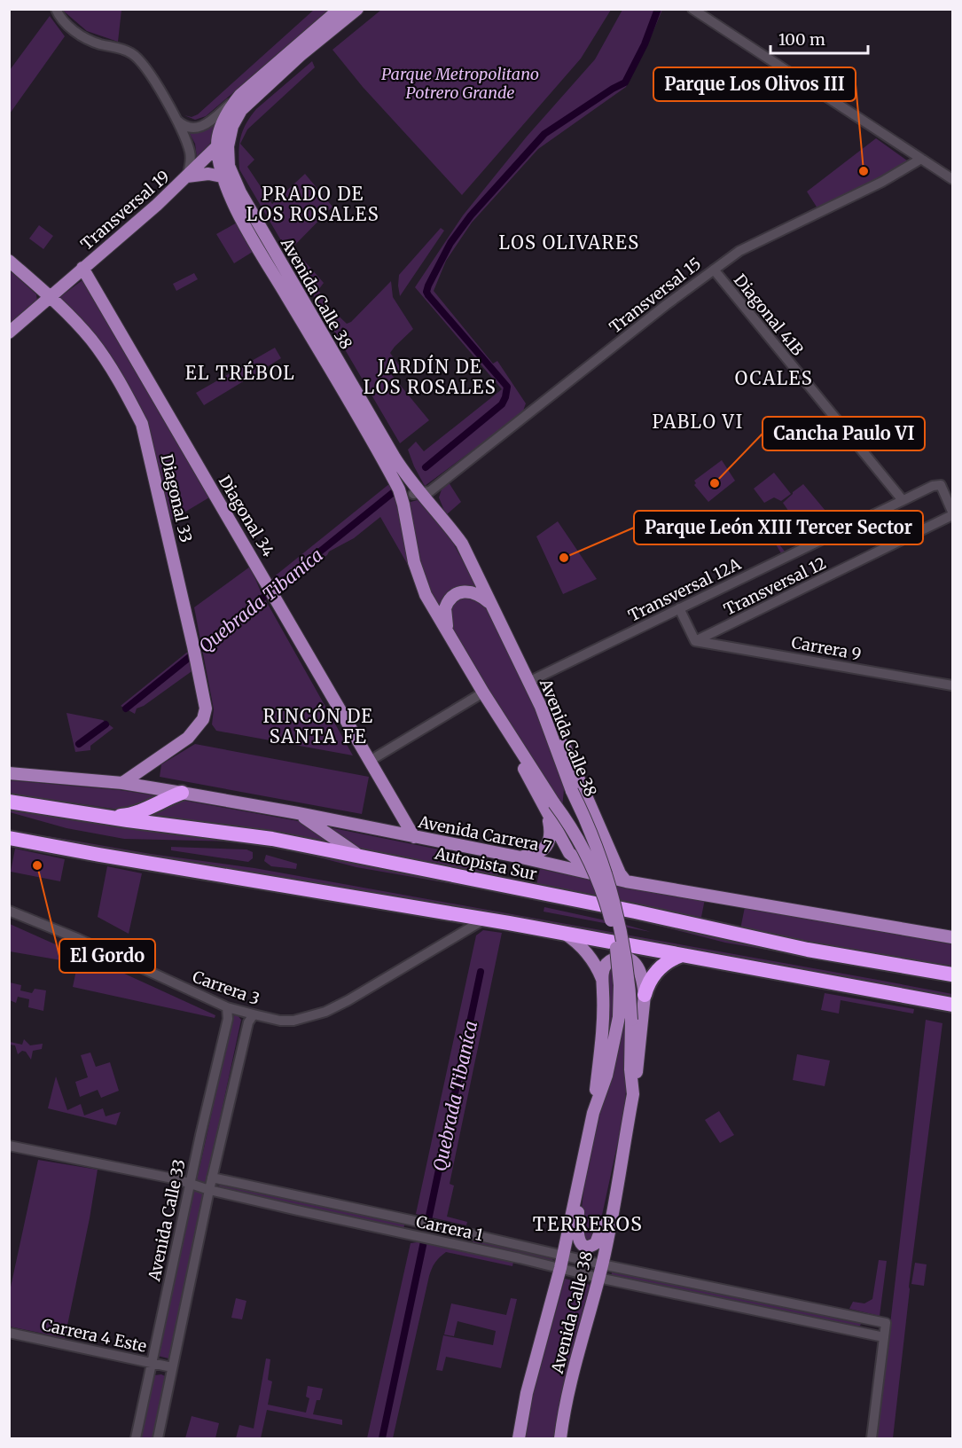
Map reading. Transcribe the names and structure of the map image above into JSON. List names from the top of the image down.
{
  "streets": {
    "highway": ["Autopista Sur"],
    "main road": [
      "Transversal 19",
      "Avenida Calle 38",
      "Diagonal 33",
      "Diagonal 34",
      "Avenida Carrera 7"
    ],
    "street": [
      "Transversal 15",
      "Diagonal 41B",
      "Transversal 12",
      "Transversal 12A",
      "Carrera 9",
      "Carrera 3",
      "Avenida Calle 33",
      "Carrera 1",
      "Carrera 4 Este"
    ]
  },
  "crossings": [
    ["Transversal 19", "Avenida Calle 38"],
    ["Transversal 19", "Diagonal 33"],
    ["Transversal 19", "Diagonal 34"],
    ["Avenida Calle 38", "Transversal 15"],
    ["Avenida Calle 38", "Transversal 12A"],
    ["Avenida Calle 38", "Carrera 1"],
    ["Transversal 15", "Diagonal 41B"],
    ["Diagonal 41B", "Transversal 12A"],
    ["Diagonal 33", "Avenida Carrera 7"],
    ["Diagonal 34", "Avenida Carrera 7"],
    ["Transversal 12", "Transversal 12A"],
    ["Transversal 12", "Carrera 9"],
    ["Carrera 3", "Avenida Calle 33"],
    ["Avenida Calle 33", "Carrera 1"],
    ["Avenida Calle 33", "Carrera 4 Este"]
  ],
  "districts": [
    "PRADO DE LOS ROSALES",
    "LOS OLIVARES",
    "JARDÍN DE LOS ROSALES",
    "EL TRÉBOL",
    "OCALES",
    "PABLO VI",
    "RINCÓN DE SANTA FE",
    "TERREROS"
  ],
  "water": ["Quebrada Tibaníca"],
  "parks": ["Parque Metropolitano Potrero Grande"],
  "places": [
    "Parque Los Olivos III",
    "Cancha Paulo VI",
    "Parque León XIII Tercer Sector",
    "El Gordo"
  ],
  "scale_bar": "100 m"
}
